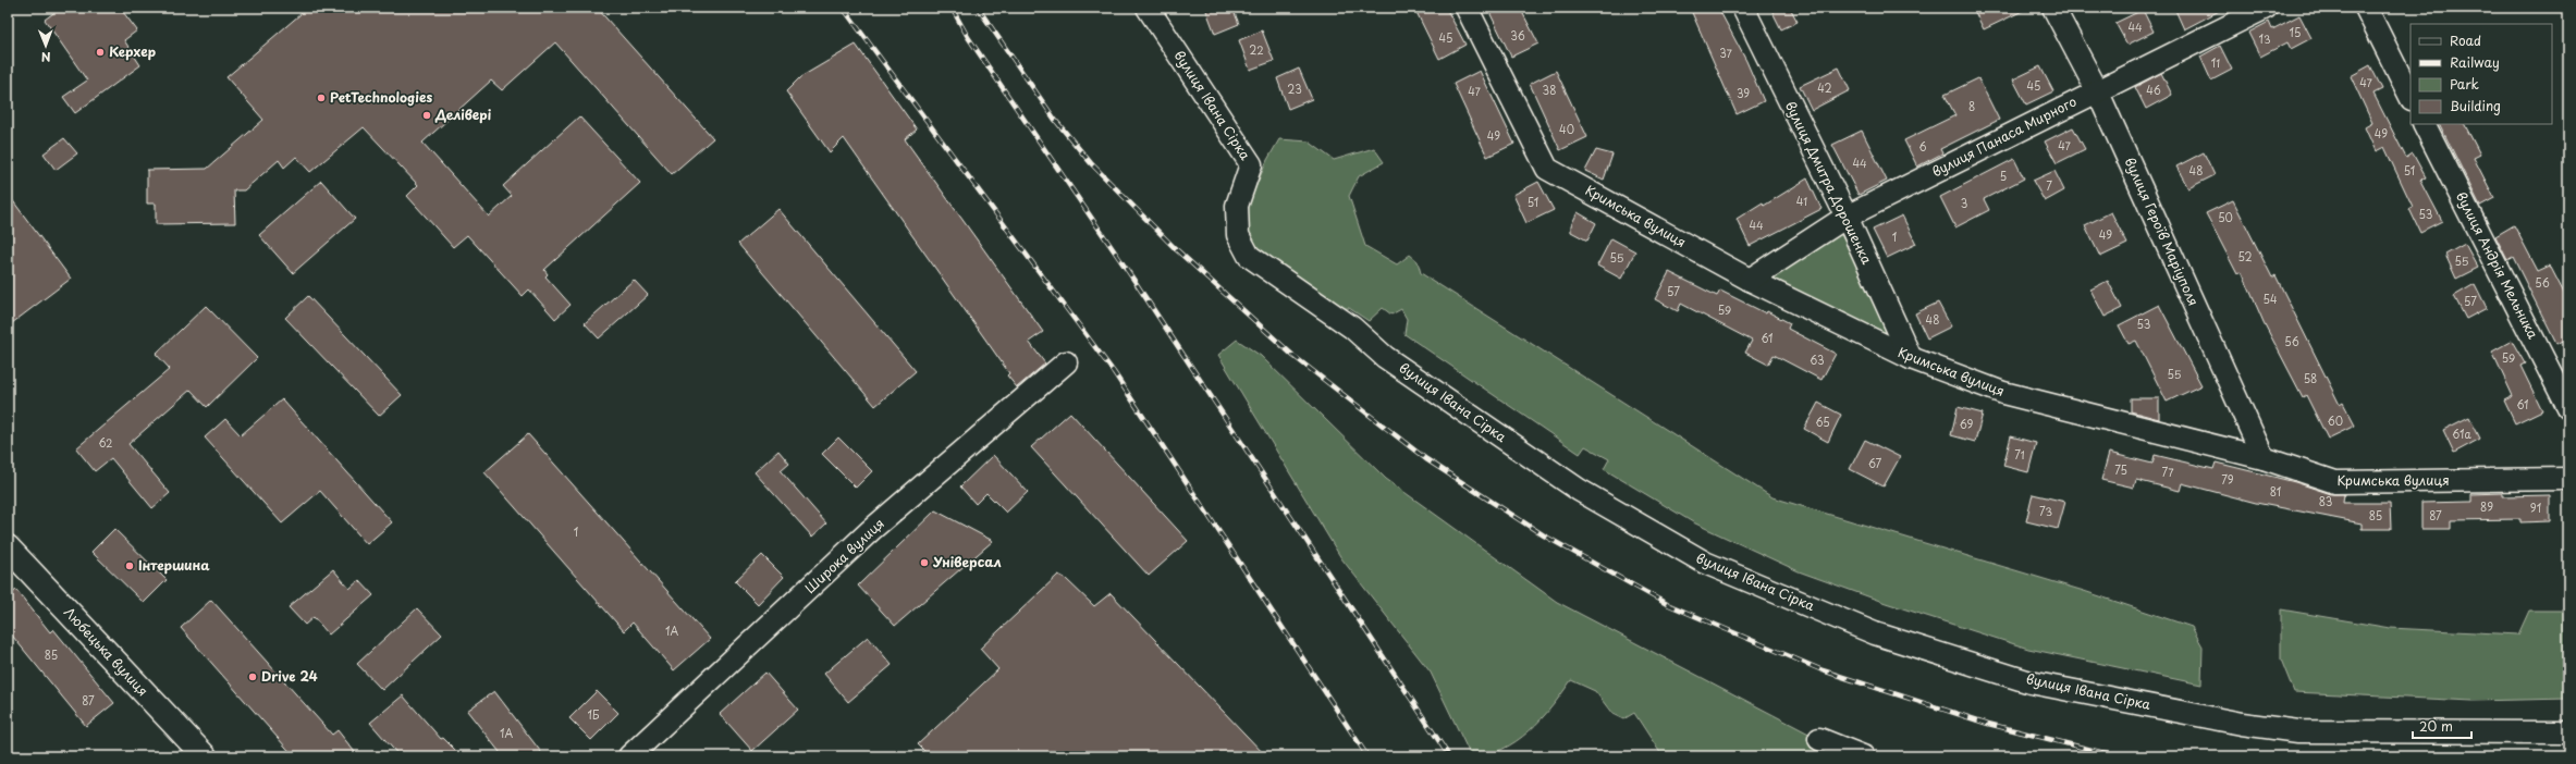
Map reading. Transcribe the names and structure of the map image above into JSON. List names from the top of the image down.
{
  "streets": {
    "main road": ["Любецька вулиця"],
    "street": [
      "вулиця Івана Сірка",
      "вулиця Панаса Мирного",
      "вулиця Дмитра Дорошенка",
      "Кримська вулиця",
      "вулиця Героїв Маріуполя",
      "вулиця Андрія Мельника",
      "Широка вулиця"
    ]
  },
  "crossings": [
    ["вулиця Панаса Мирного", "вулиця Дмитра Дорошенка"],
    ["вулиця Панаса Мирного", "Кримська вулиця"],
    ["вулиця Панаса Мирного", "вулиця Героїв Маріуполя"],
    ["вулиця Дмитра Дорошенка", "Кримська вулиця"],
    ["Кримська вулиця", "вулиця Героїв Маріуполя"]
  ],
  "places": [
    "Керхер",
    "PetTechnologies",
    "Делівері",
    "Універсал",
    "Інтершина",
    "Drive 24"
  ],
  "house_numbers": [
    "44",
    "15",
    "36",
    "45",
    "13",
    "22",
    "37",
    "11",
    "47",
    "45",
    "42",
    "23",
    "38",
    "46",
    "47",
    "39",
    "8",
    "40",
    "49",
    "49",
    "47",
    "6",
    "44",
    "48",
    "51",
    "5",
    "7",
    "41",
    "51",
    "3",
    "53",
    "50",
    "44",
    "49",
    "1",
    "52",
    "55",
    "55",
    "56",
    "57",
    "54",
    "57",
    "59",
    "48",
    "53",
    "61",
    "56",
    "59",
    "63",
    "55",
    "58",
    "61",
    "60",
    "65",
    "69",
    "61а",
    "62",
    "71",
    "67",
    "75",
    "77",
    "79",
    "81",
    "83",
    "89",
    "91",
    "73",
    "85",
    "87",
    "1",
    "1А",
    "85",
    "87",
    "1Б",
    "1А"
  ],
  "legend": [
    "Road",
    "Railway",
    "Park",
    "Building"
  ],
  "scale_bar": "20 m",
  "north": "bottom"
}
